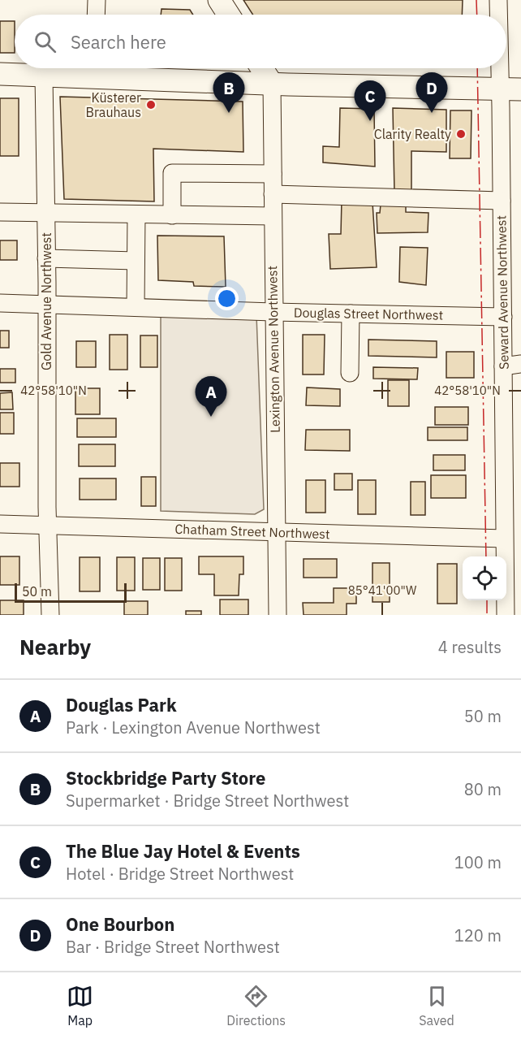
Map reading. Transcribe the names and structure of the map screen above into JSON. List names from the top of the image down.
{
  "streets": {
    "street": [
      "Seward Avenue Northwest",
      "Gold Avenue Northwest",
      "Douglas Street Northwest",
      "Lexington Avenue Northwest",
      "Chatham Street Northwest"
    ]
  },
  "crossings": [
    ["Seward Avenue Northwest", "Douglas Street Northwest"],
    ["Seward Avenue Northwest", "Chatham Street Northwest"],
    ["Gold Avenue Northwest", "Douglas Street Northwest"],
    ["Gold Avenue Northwest", "Chatham Street Northwest"],
    ["Douglas Street Northwest", "Lexington Avenue Northwest"],
    ["Lexington Avenue Northwest", "Chatham Street Northwest"]
  ],
  "places": ["Küsterer Brauhaus", "Clarity Realty"],
  "scale_bar": "50 m",
  "page": {
    "search": "Search here",
    "pins": [
      "B",
      "D",
      "C",
      "A"
    ],
    "scale": "50 m",
    "heading": ["Nearby", "4 results"],
    "list": [
      {
        "mark": "A",
        "name": "Douglas Park",
        "note": "Park · Lexington Avenue Northwest",
        "value": "50 m"
      },
      {
        "mark": "B",
        "name": "Stockbridge Party Store",
        "note": "Supermarket · Bridge Street Northwest",
        "value": "80 m"
      },
      {
        "mark": "C",
        "name": "The Blue Jay Hotel & Events",
        "note": "Hotel · Bridge Street Northwest",
        "value": "100 m"
      },
      {
        "mark": "D",
        "name": "One Bourbon",
        "note": "Bar · Bridge Street Northwest",
        "value": "120 m"
      }
    ],
    "nav": ["Map", "Directions", "Saved"]
  },
  "coordinates": ["42°58'10\"N", "85°41'00\"W"]
}
